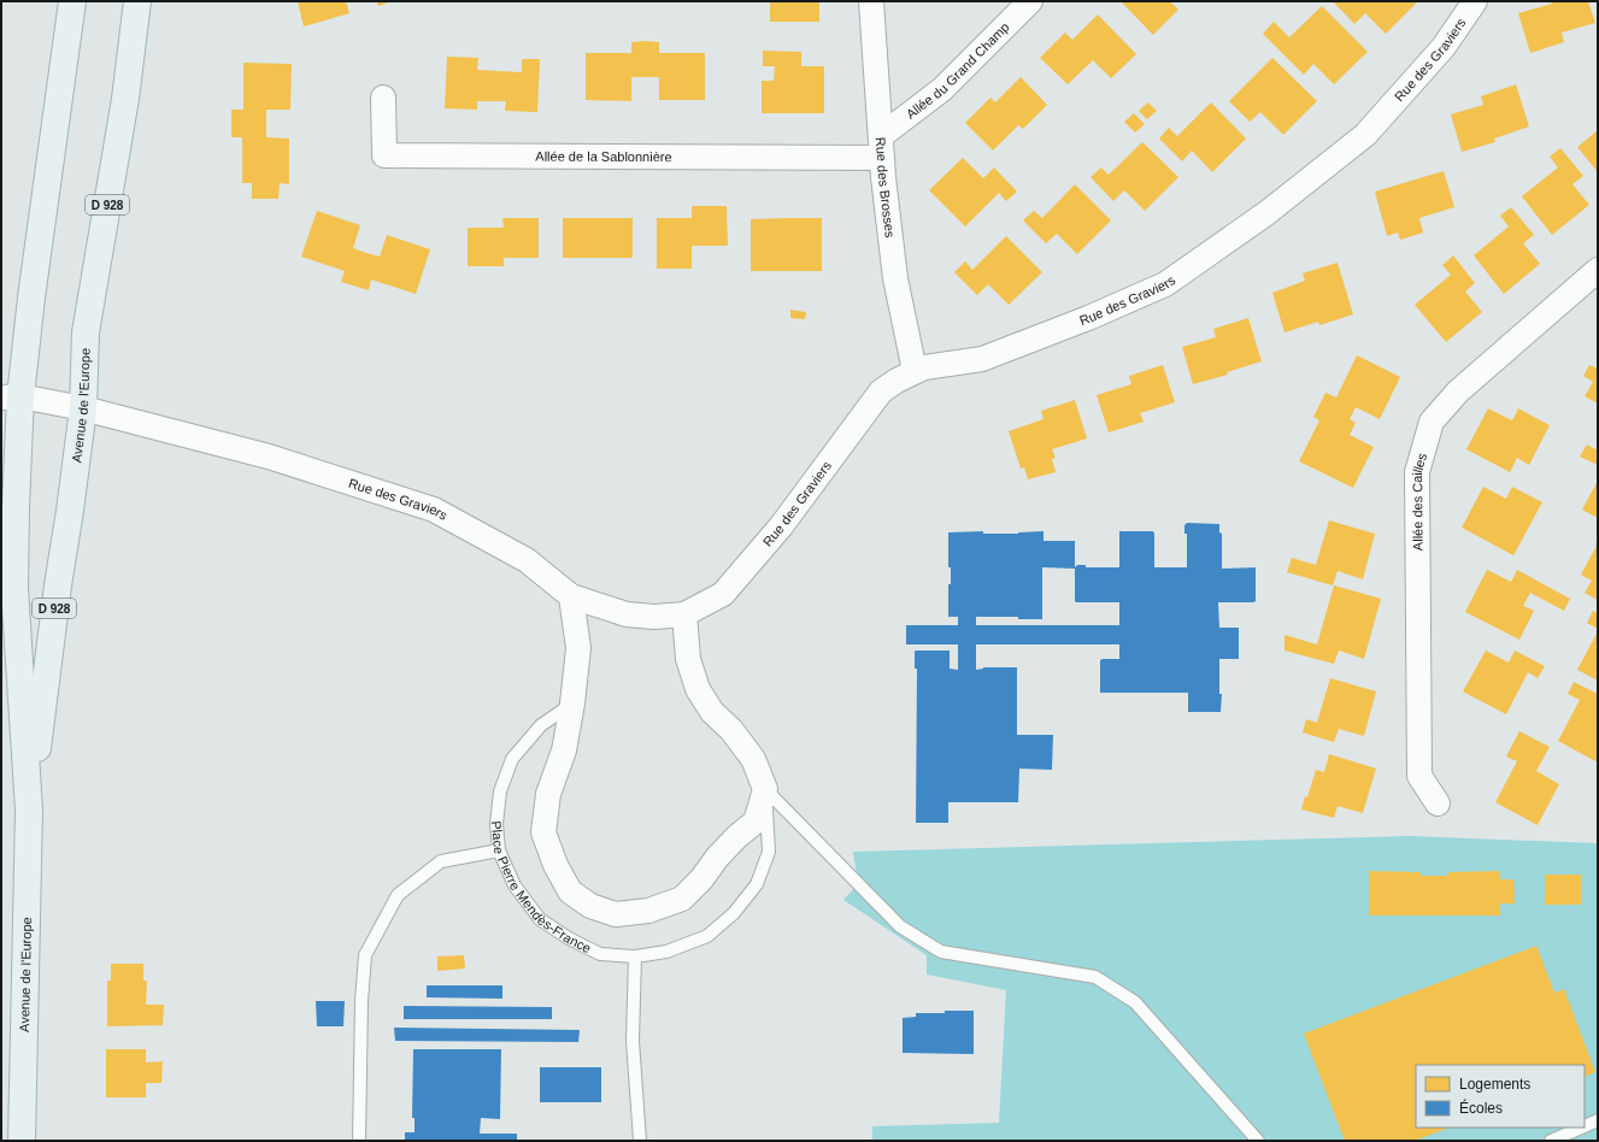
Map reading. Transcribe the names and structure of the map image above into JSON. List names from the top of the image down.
{
  "streets": {
    "main road": ["D 928", "Avenue de l'Europe"],
    "street": [
      "Rue des Graviers",
      "Allée du Grand Champ",
      "Allée de la Sablonnière",
      "Rue des Brosses",
      "Allée des Cailles",
      "Place Pierre Mendès-France"
    ]
  },
  "crossings": [
    ["Rue des Graviers", "Rue des Brosses"],
    ["Rue des Graviers", "Avenue de l'Europe"],
    ["Rue des Graviers", "Place Pierre Mendès-France"],
    ["Allée du Grand Champ", "Allée de la Sablonnière"],
    ["Allée du Grand Champ", "Rue des Brosses"],
    ["Allée de la Sablonnière", "Rue des Brosses"]
  ],
  "legend": ["Logements", "Écoles"]
}
